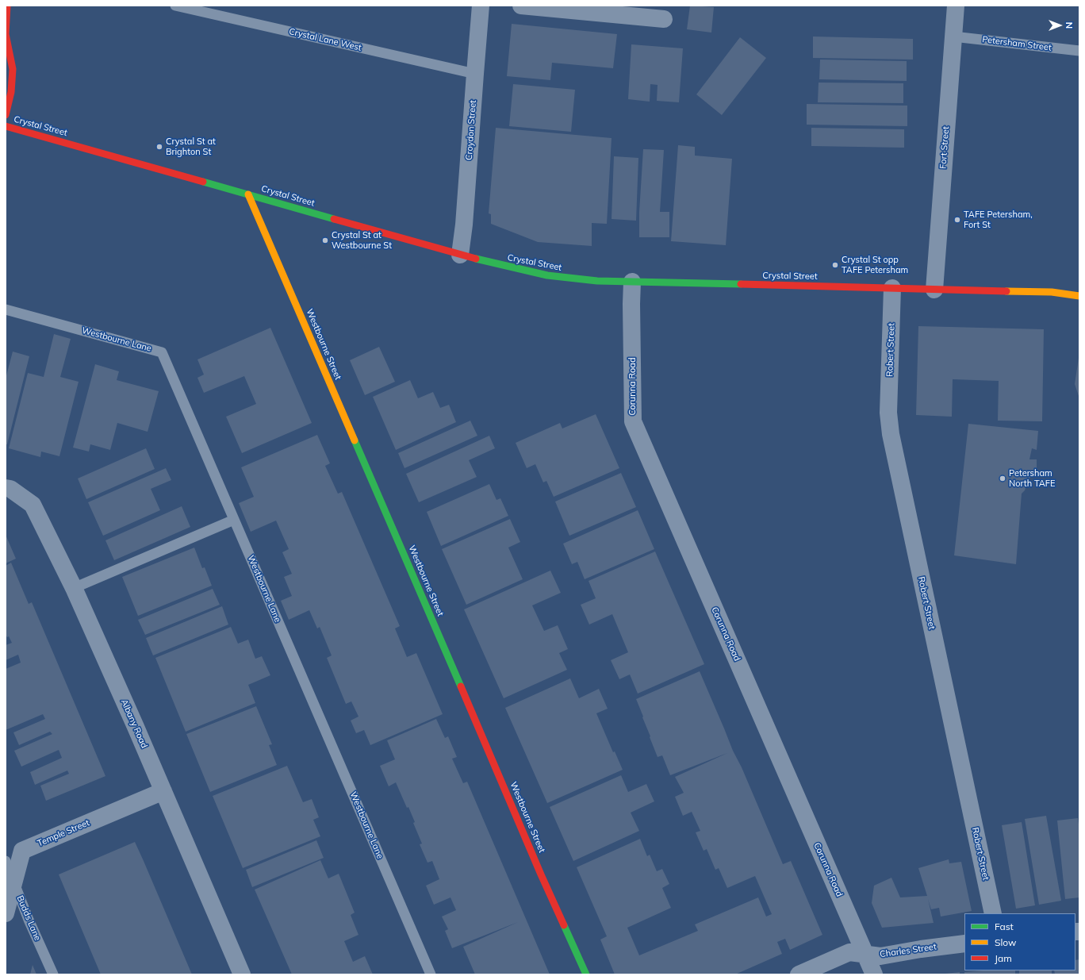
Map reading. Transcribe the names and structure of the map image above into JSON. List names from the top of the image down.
{
  "streets": {
    "main road": ["Crystal Street", "Westbourne Street"],
    "street": [
      "Croydon Street",
      "Fort Street",
      "Robert Street",
      "Corunna Road",
      "Albany Road",
      "Temple Street",
      "Charles Street"
    ],
    "lane": [
      "Crystal Lane West",
      "Petersham Street",
      "Westbourne Lane",
      "Budds Lane"
    ]
  },
  "crossings": [
    ["Crystal Lane West", "Croydon Street"],
    ["Petersham Street", "Fort Street"],
    ["Crystal Street", "Croydon Street"],
    ["Crystal Street", "Fort Street"],
    ["Crystal Street", "Westbourne Street"],
    ["Crystal Street", "Robert Street"],
    ["Crystal Street", "Corunna Road"],
    ["Corunna Road", "Charles Street"],
    ["Albany Road", "Temple Street"],
    ["Temple Street", "Budds Lane"]
  ],
  "places": [
    "Crystal St at Brighton St",
    "TAFE Petersham, Fort St",
    "Crystal St at Westbourne St",
    "Crystal St opp TAFE Petersham",
    "Petersham North TAFE"
  ],
  "legend": ["Fast", "Slow", "Jam"],
  "north": "right"
}
